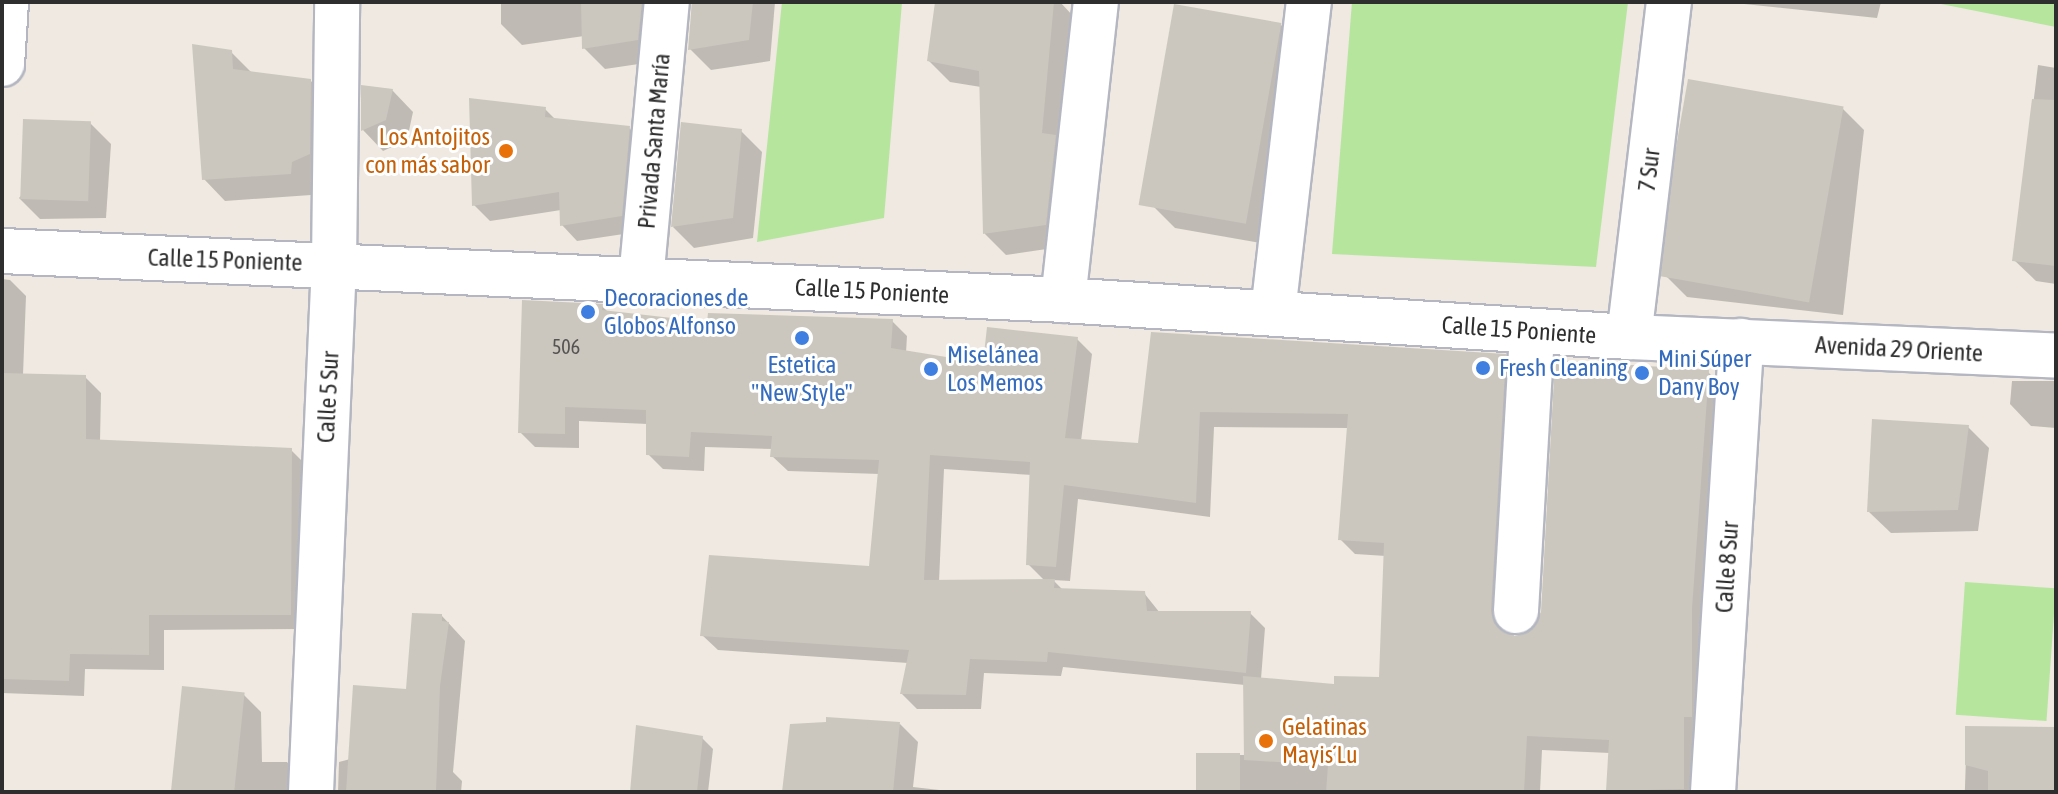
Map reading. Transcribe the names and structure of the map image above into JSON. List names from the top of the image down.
{
  "streets": {
    "street": [
      "Privada Santa María",
      "7 Sur",
      "Calle 15 Poniente",
      "Avenida 29 Oriente",
      "Calle 5 Sur",
      "Calle 8 Sur"
    ]
  },
  "crossings": [
    ["Privada Santa María", "Calle 15 Poniente"],
    ["7 Sur", "Calle 15 Poniente"],
    ["Calle 15 Poniente", "Avenida 29 Oriente"],
    ["Calle 15 Poniente", "Calle 5 Sur"],
    ["Calle 15 Poniente", "Calle 8 Sur"],
    ["Avenida 29 Oriente", "Calle 8 Sur"]
  ],
  "places": [
    "Los Antojitos con más sabor",
    "Decoraciones de Globos Alfonso",
    "Estetica \"New Style\"",
    "Fresh Cleaning",
    "Miselánea Los Memos",
    "Mini Súper Dany Boy",
    "Gelatinas Mayis´Lu"
  ],
  "house_numbers": ["506"]
}
